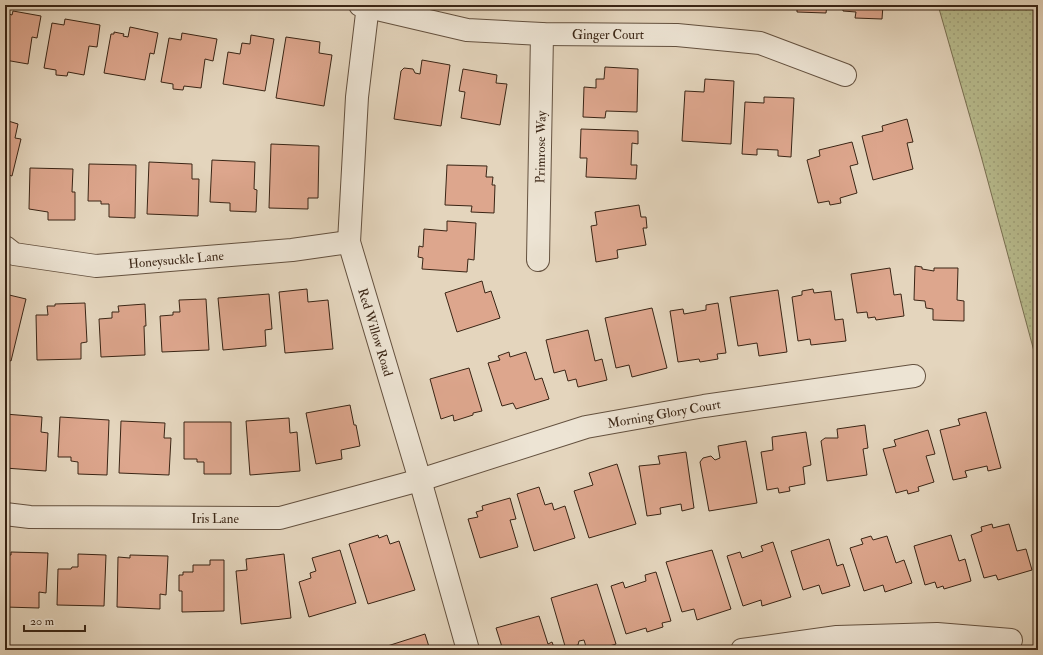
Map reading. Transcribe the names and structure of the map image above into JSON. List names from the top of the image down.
{
  "streets": {
    "street": [
      "Ginger Court",
      "Primrose Way",
      "Honeysuckle Lane",
      "Red Willow Road",
      "Morning Glory Court",
      "Iris Lane"
    ]
  },
  "crossings": [
    ["Ginger Court", "Primrose Way"],
    ["Ginger Court", "Red Willow Road"],
    ["Honeysuckle Lane", "Red Willow Road"],
    ["Red Willow Road", "Morning Glory Court"],
    ["Red Willow Road", "Iris Lane"],
    ["Morning Glory Court", "Iris Lane"]
  ],
  "scale_bar": "20 m"
}
